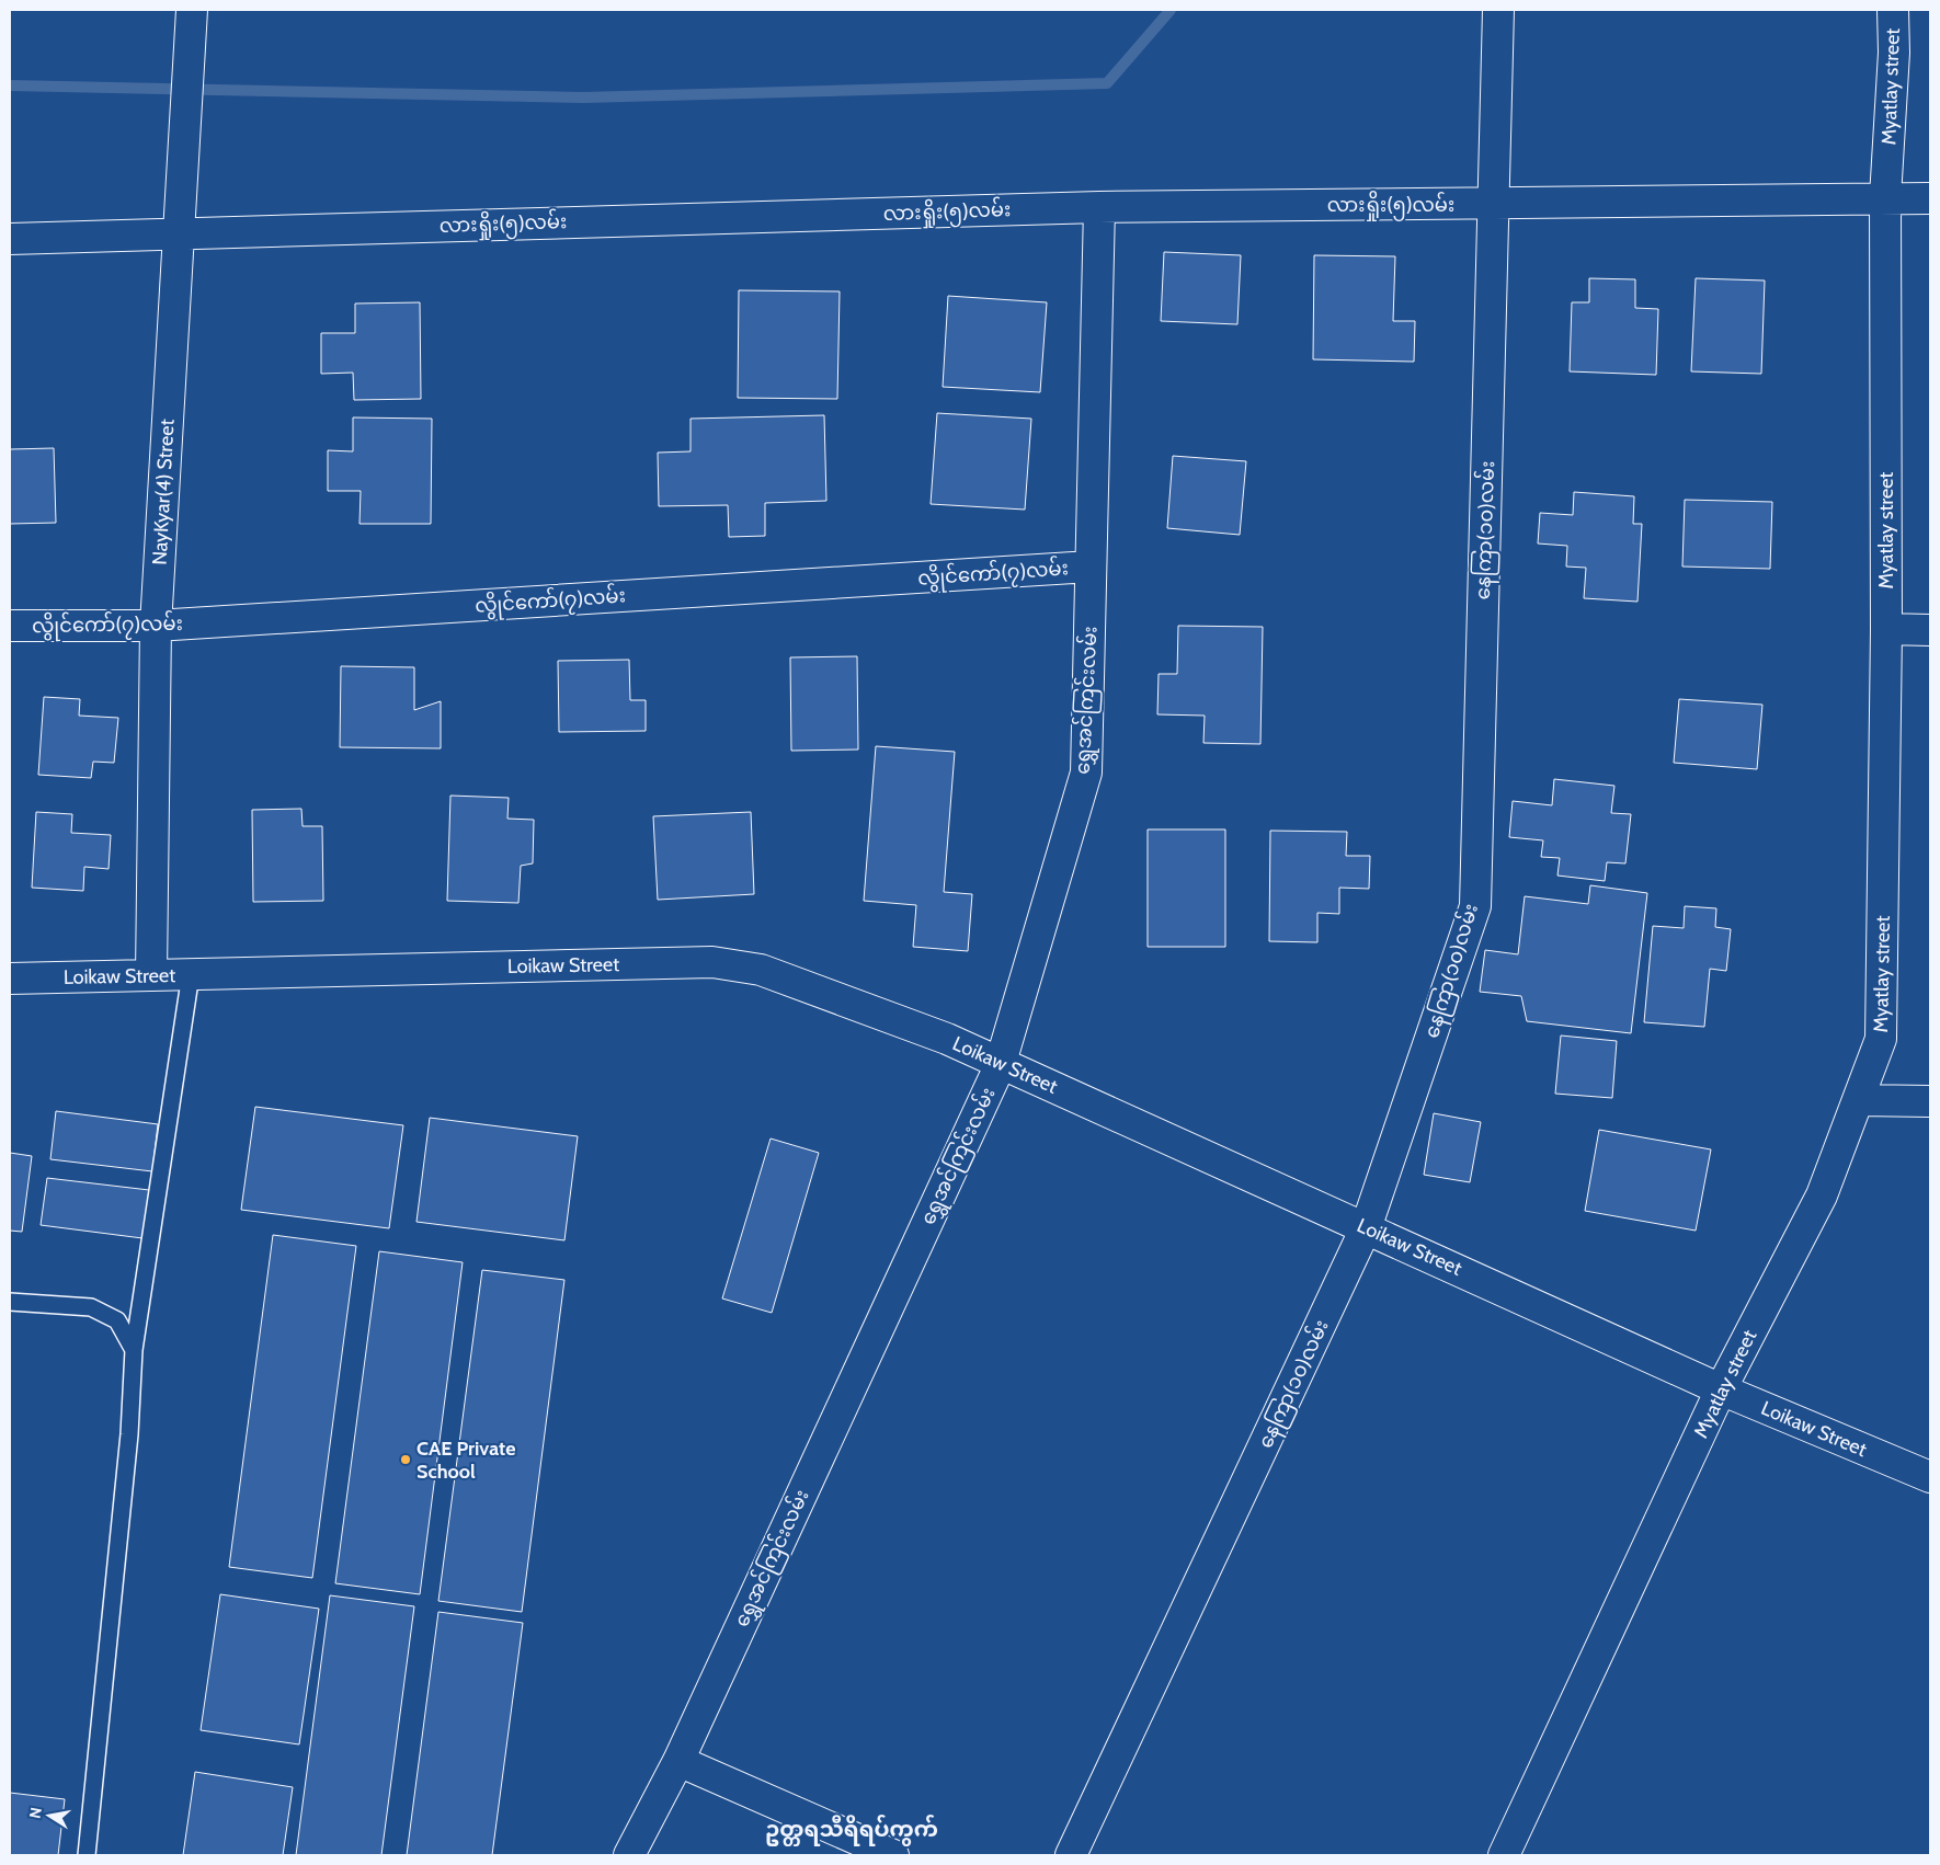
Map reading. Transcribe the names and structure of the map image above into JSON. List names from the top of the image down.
{
  "streets": {
    "street": [
      "Myatlay street",
      "လားရှိုး(၅)လမ်း",
      "NayKyar(4) Street",
      "နေကြာ(၁၀)လမ်း",
      "လွိုင်ကော်(၇)လမ်း",
      "ရွှေအင်ကြင်းလမ်း",
      "Loikaw Street"
    ]
  },
  "crossings": [
    ["Myatlay street", "လားရှိုး(၅)လမ်း"],
    ["Myatlay street", "Loikaw Street"],
    ["လားရှိုး(၅)လမ်း", "NayKyar(4) Street"],
    ["လားရှိုး(၅)လမ်း", "နေကြာ(၁၀)လမ်း"],
    ["လားရှိုး(၅)လမ်း", "ရွှေအင်ကြင်းလမ်း"],
    ["NayKyar(4) Street", "လွိုင်ကော်(၇)လမ်း"],
    ["NayKyar(4) Street", "Loikaw Street"],
    ["နေကြာ(၁၀)လမ်း", "Loikaw Street"],
    ["လွိုင်ကော်(၇)လမ်း", "ရွှေအင်ကြင်းလမ်း"],
    ["ရွှေအင်ကြင်းလမ်း", "Loikaw Street"]
  ],
  "districts": ["ဥတ္တရသီရိရပ်ကွက်"],
  "places": ["CAE Private School"],
  "north": "left"
}
